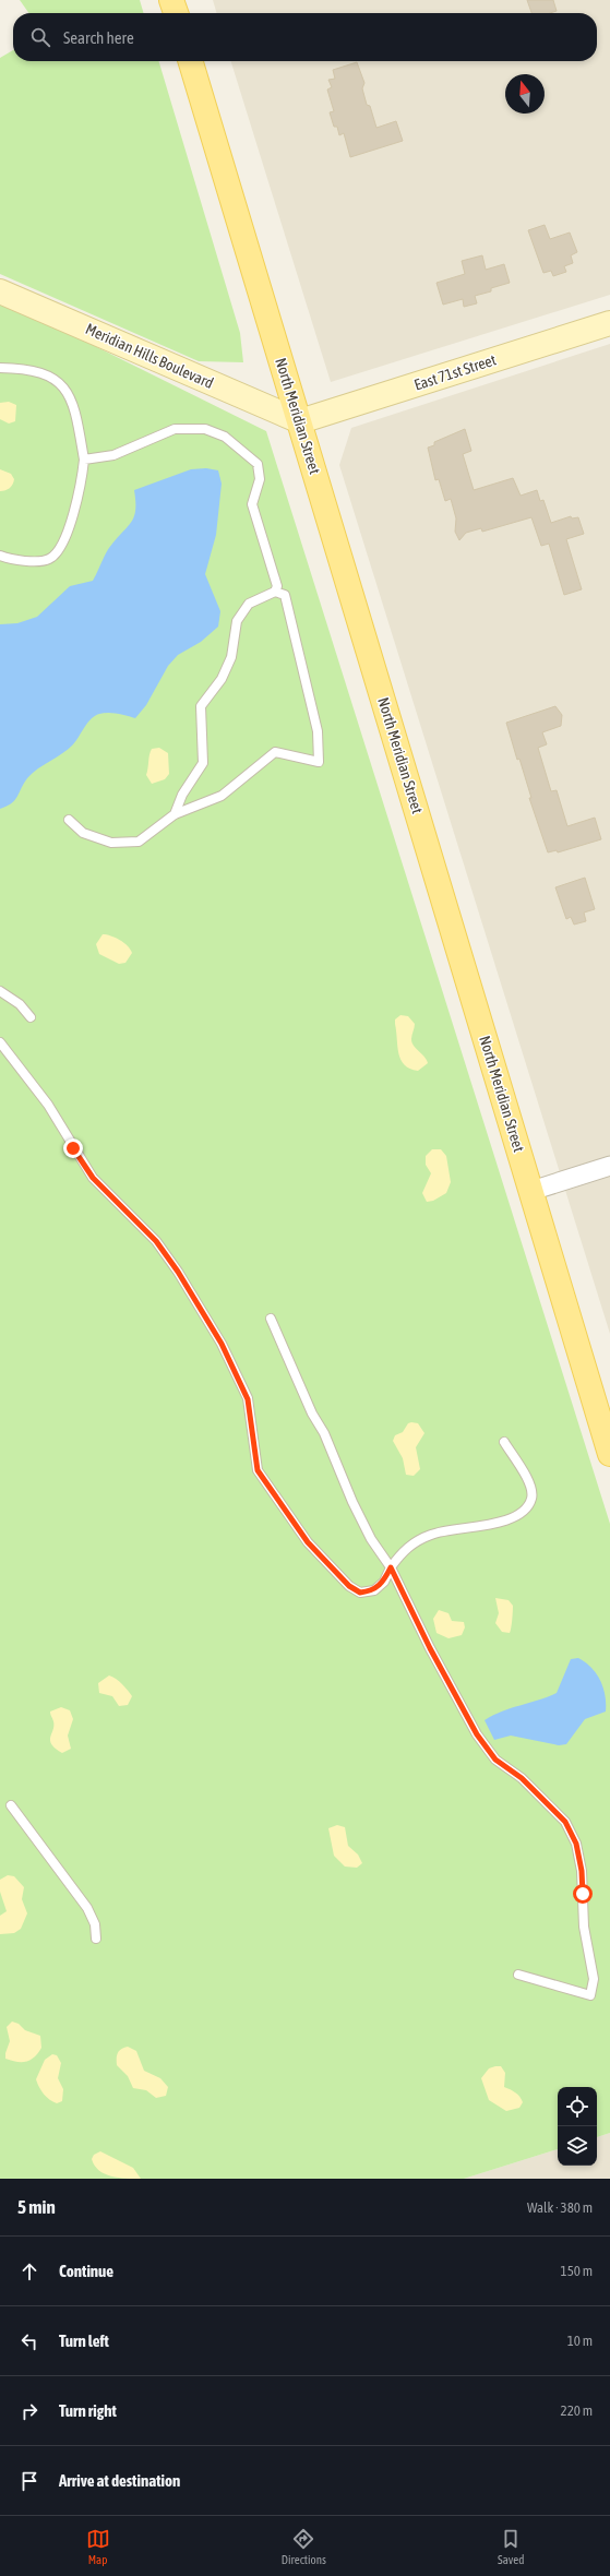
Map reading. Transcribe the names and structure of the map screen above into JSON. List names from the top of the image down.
{
  "streets": {
    "main road": ["Meridian Hills Boulevard", "East 71st Street", "North Meridian Street"]
  },
  "crossings": [
    ["Meridian Hills Boulevard", "East 71st Street"],
    ["Meridian Hills Boulevard", "North Meridian Street"],
    ["East 71st Street", "North Meridian Street"]
  ],
  "north": "top",
  "page": {
    "search": "Search here",
    "heading": ["5 min", "Walk · 380 m"],
    "list": [
      ["Continue", "150 m"],
      ["Turn left", "10 m"],
      ["Turn right", "220 m"],
      "Arrive at destination"
    ],
    "nav": ["Map", "Directions", "Saved"]
  }
}
